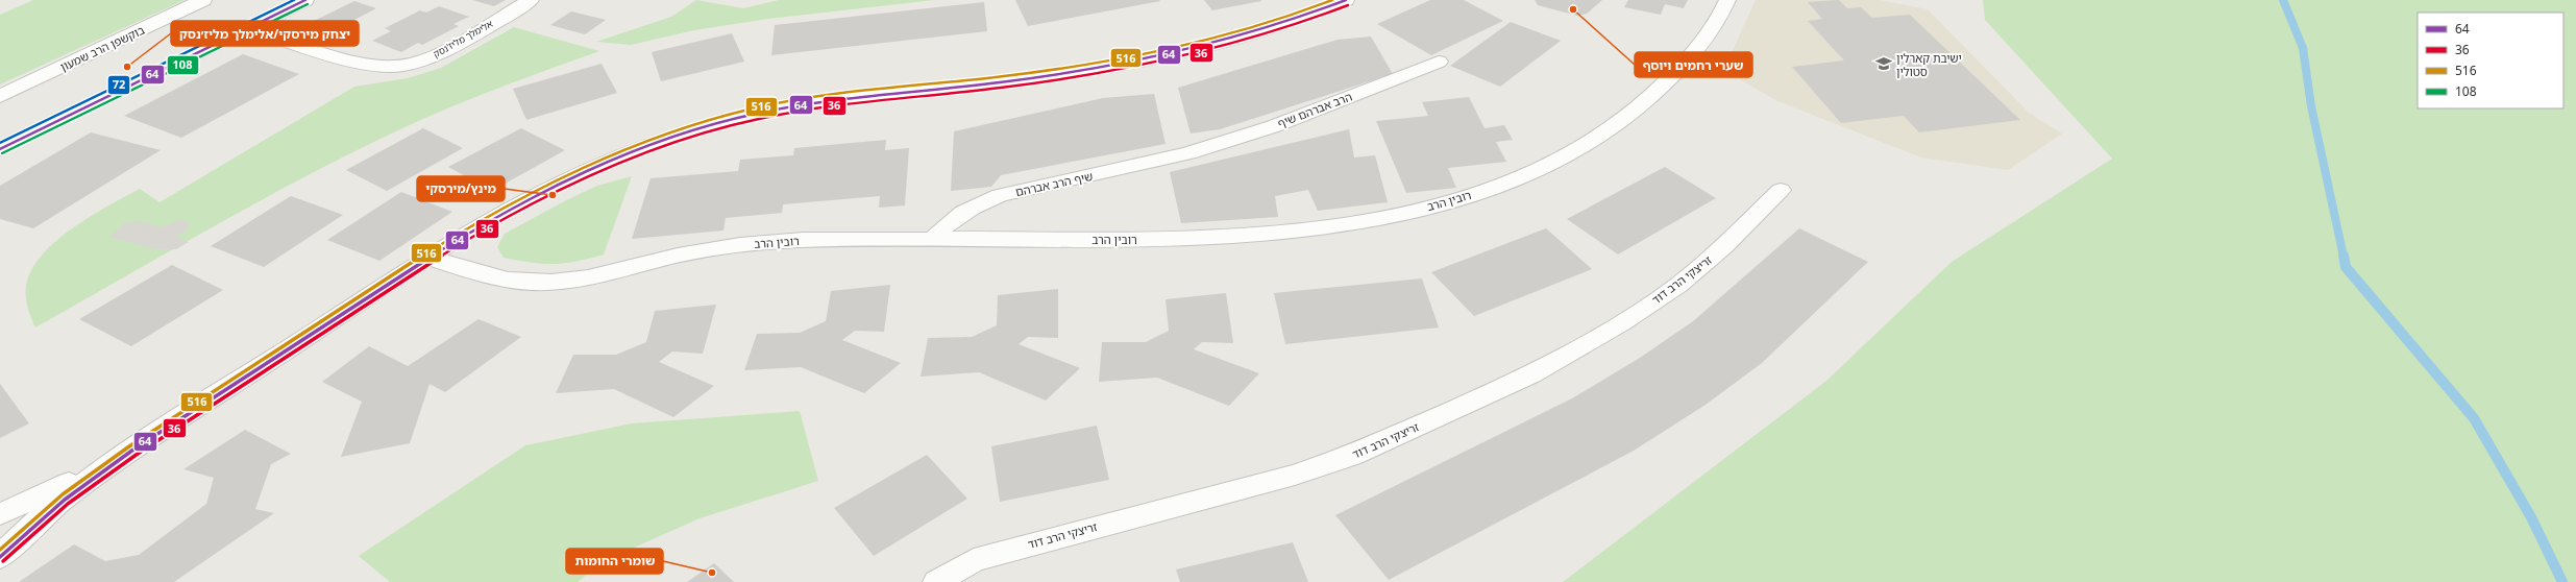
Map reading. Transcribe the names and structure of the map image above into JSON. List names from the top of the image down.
{
  "streets": {
    "street": [
      "אלימלך מליז'נסק",
      "בוקשפן הרב שמעון",
      "הרב אברהם שיף",
      "שיף הרב אברהם",
      "רובין הרב",
      "זריצקי הרב דוד"
    ]
  },
  "crossings": [
    ["הרב אברהם שיף", "שיף הרב אברהם"],
    ["שיף הרב אברהם", "רובין הרב"]
  ],
  "places": {
    "other": [
      "שערי רחמים ויוסף",
      "יצחק מירסקי/אלימלך מליז׳נסק",
      "מינץ/מירסקי",
      "שומרי החומות"
    ],
    "school or university": ["ישיבת קארלין סטולין"]
  },
  "lines": [
    "transit line 64",
    "transit line 516",
    "transit line 72",
    "transit line 108",
    "transit line 36"
  ],
  "legend": [
    "64",
    "36",
    "516",
    "108"
  ]
}
